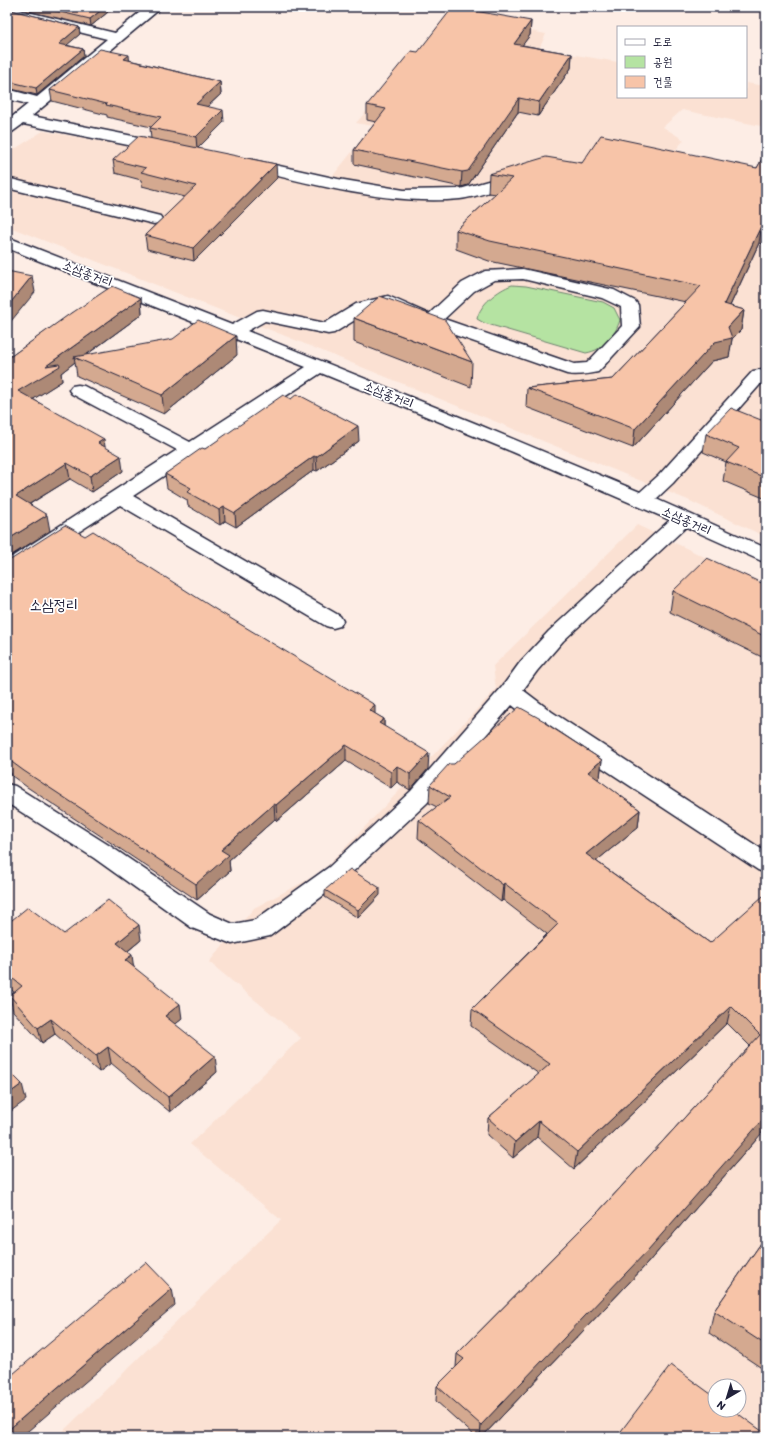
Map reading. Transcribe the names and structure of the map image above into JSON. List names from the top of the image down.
{
  "streets": {
    "street": ["소삼종거리"]
  },
  "districts": ["소삼정리"],
  "legend": ["도로", "공원", "건물"],
  "north": "bottom left"
}
